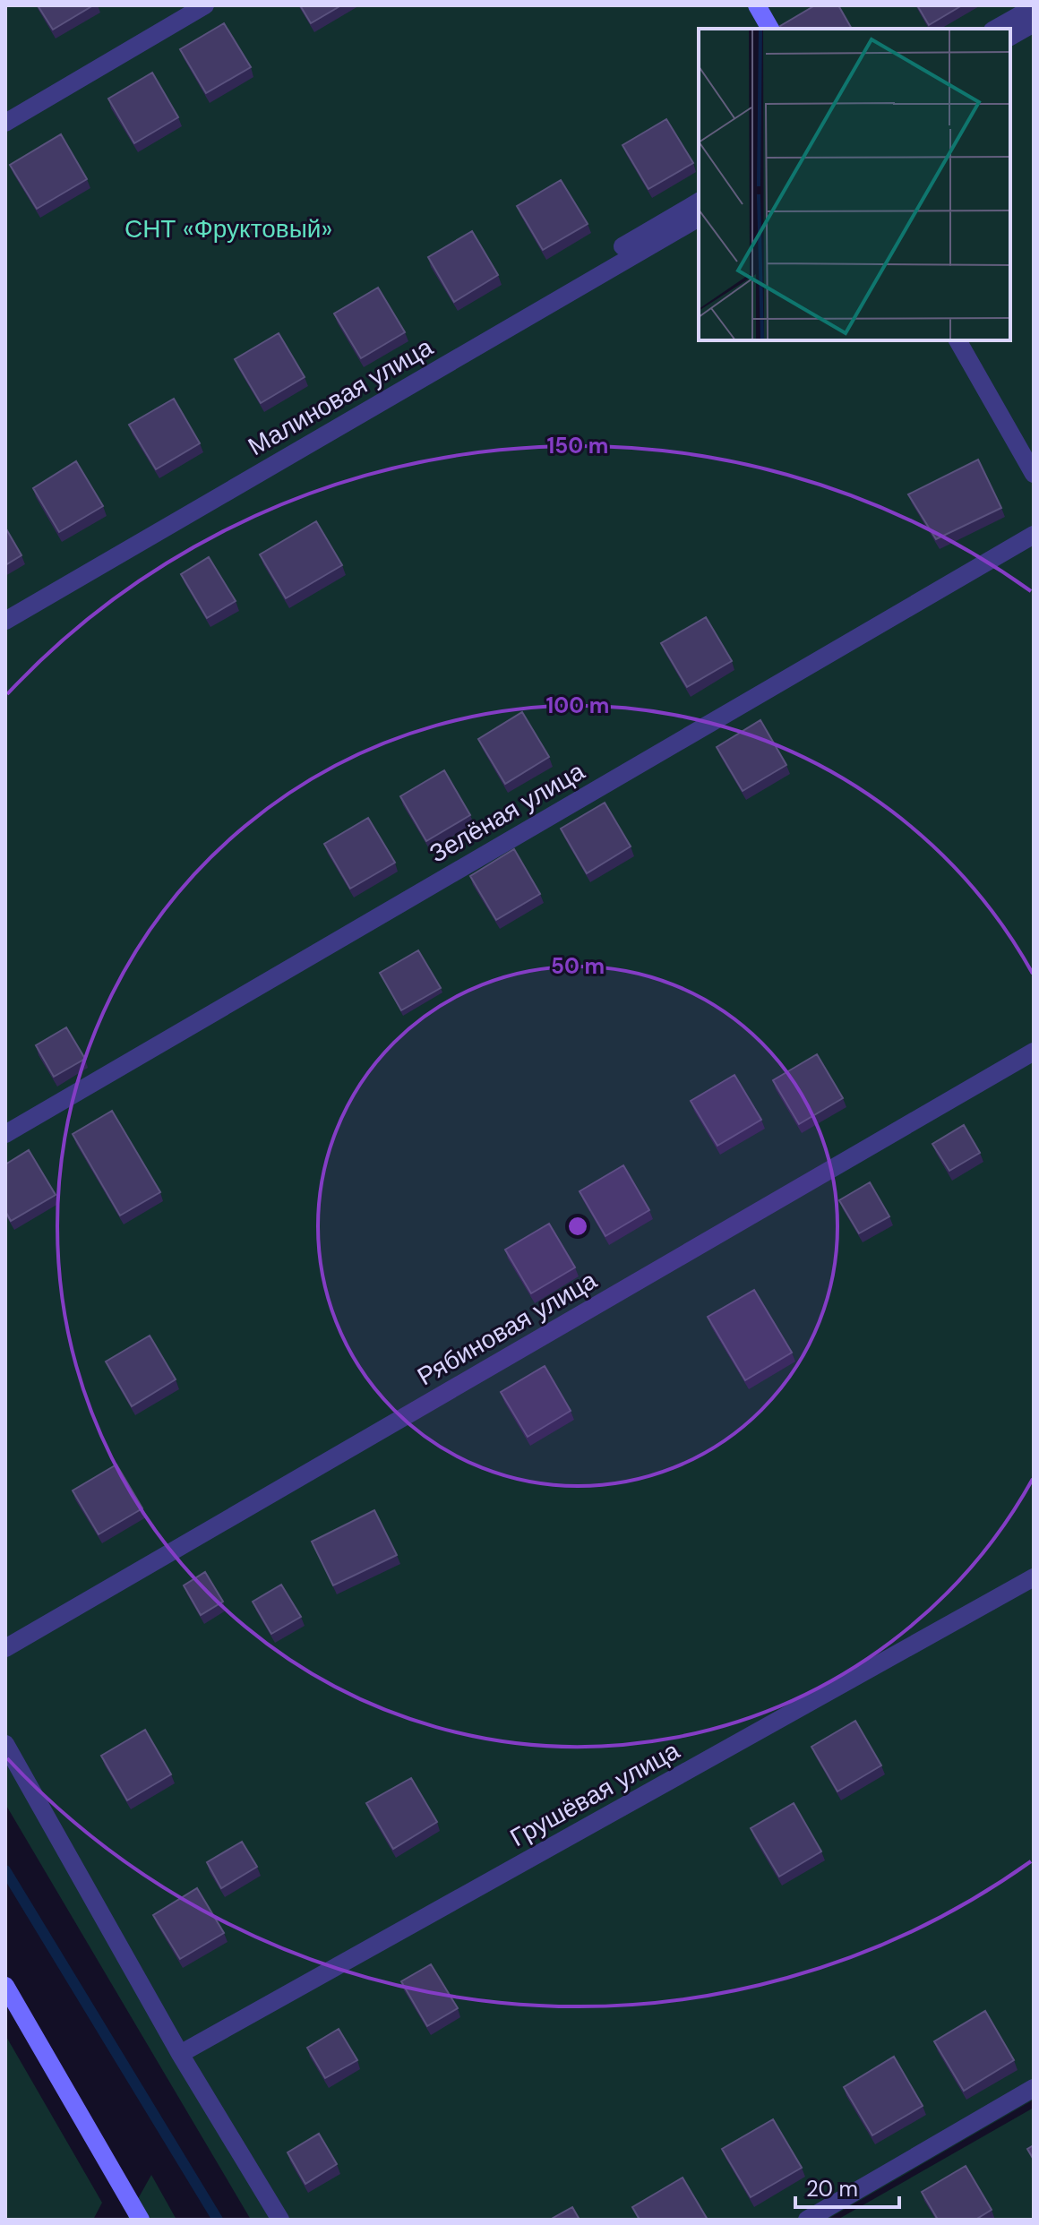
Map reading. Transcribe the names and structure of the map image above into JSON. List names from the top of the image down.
{
  "streets": {
    "street": [
      "Малиновая улица",
      "Зелёная улица",
      "Рябиновая улица",
      "Грушёвая улица"
    ]
  },
  "parks": ["СНТ «Фруктовый»"],
  "scale_bar": "20 m",
  "rings": ["150 m", "100 m", "50 m"]
}
